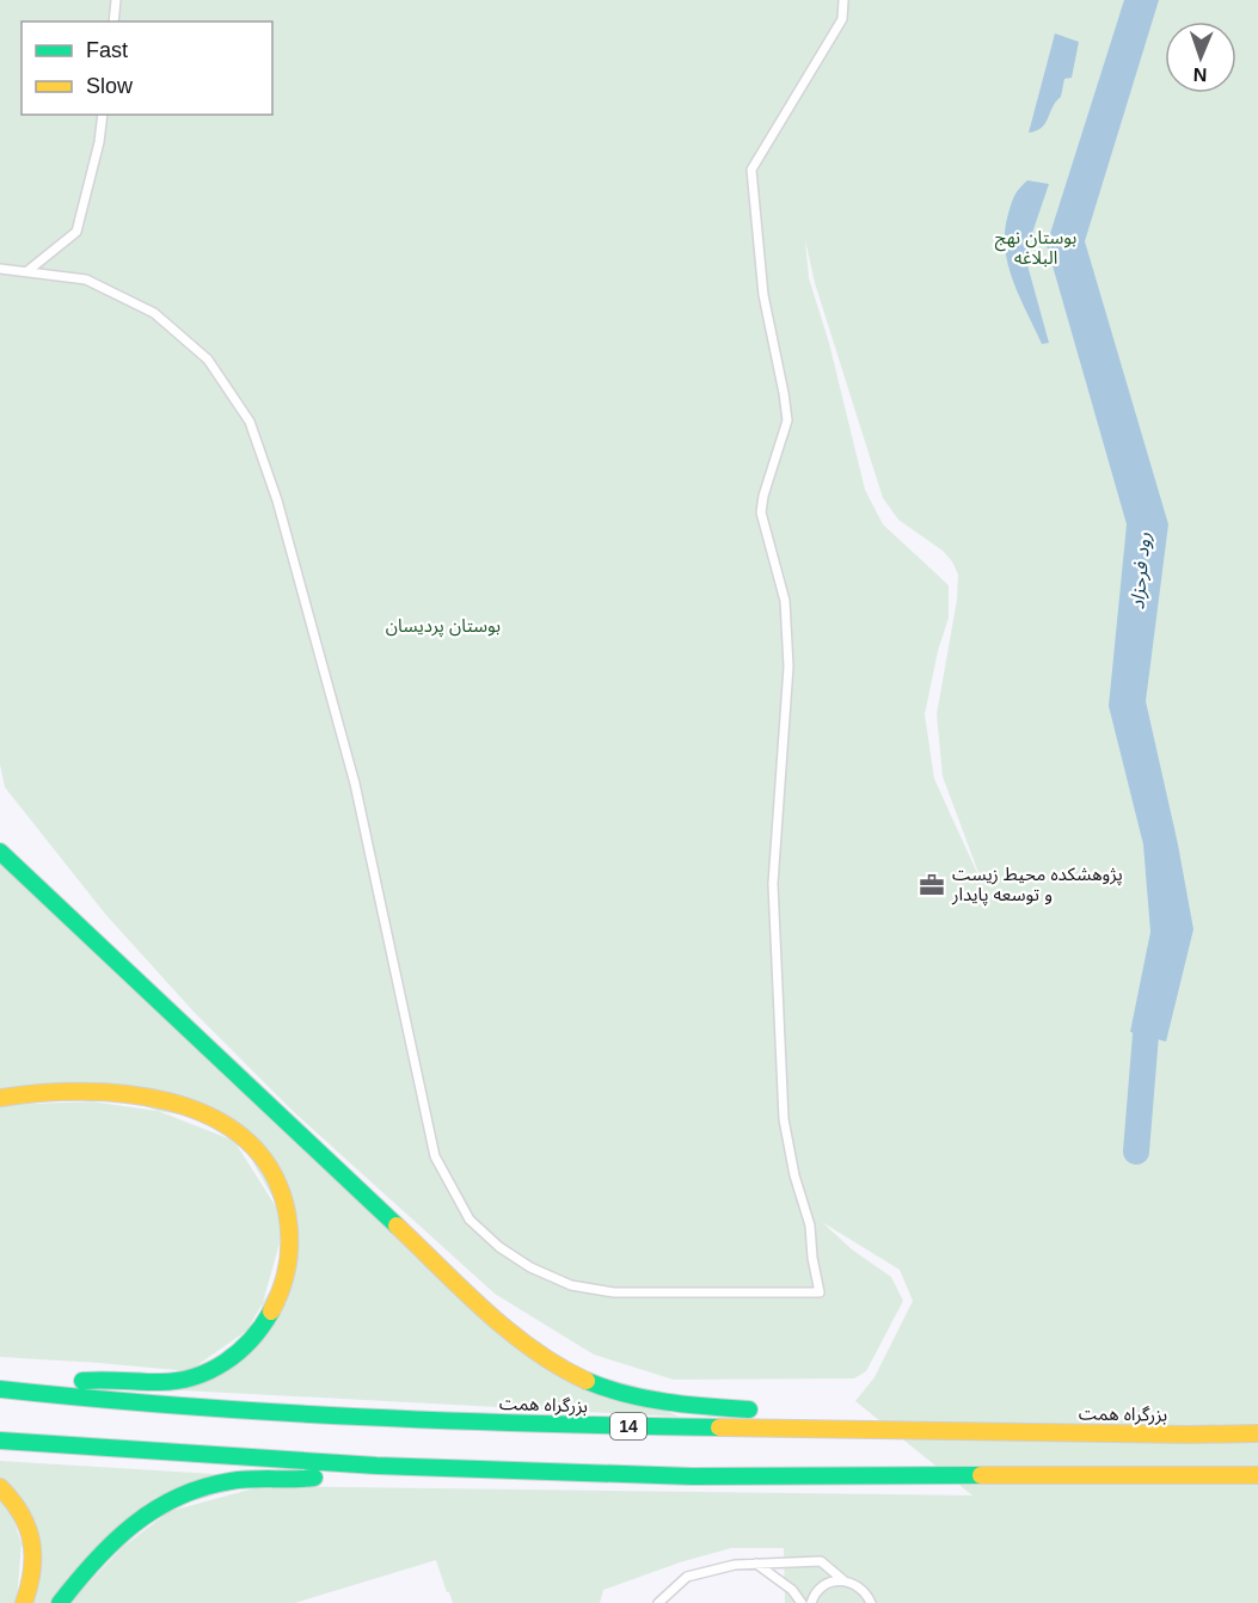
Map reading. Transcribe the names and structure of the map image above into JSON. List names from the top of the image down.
{
  "streets": {
    "highway": ["بزرگراه همت", "14"]
  },
  "water": ["رود فرحزاد"],
  "parks": ["بوستان نهج البلاغه", "بوستان پردیسان"],
  "places": {
    "office": ["پژوهشکده محیط زیست و توسعه پایدار"]
  },
  "legend": ["Fast", "Slow"],
  "north": "bottom"
}
